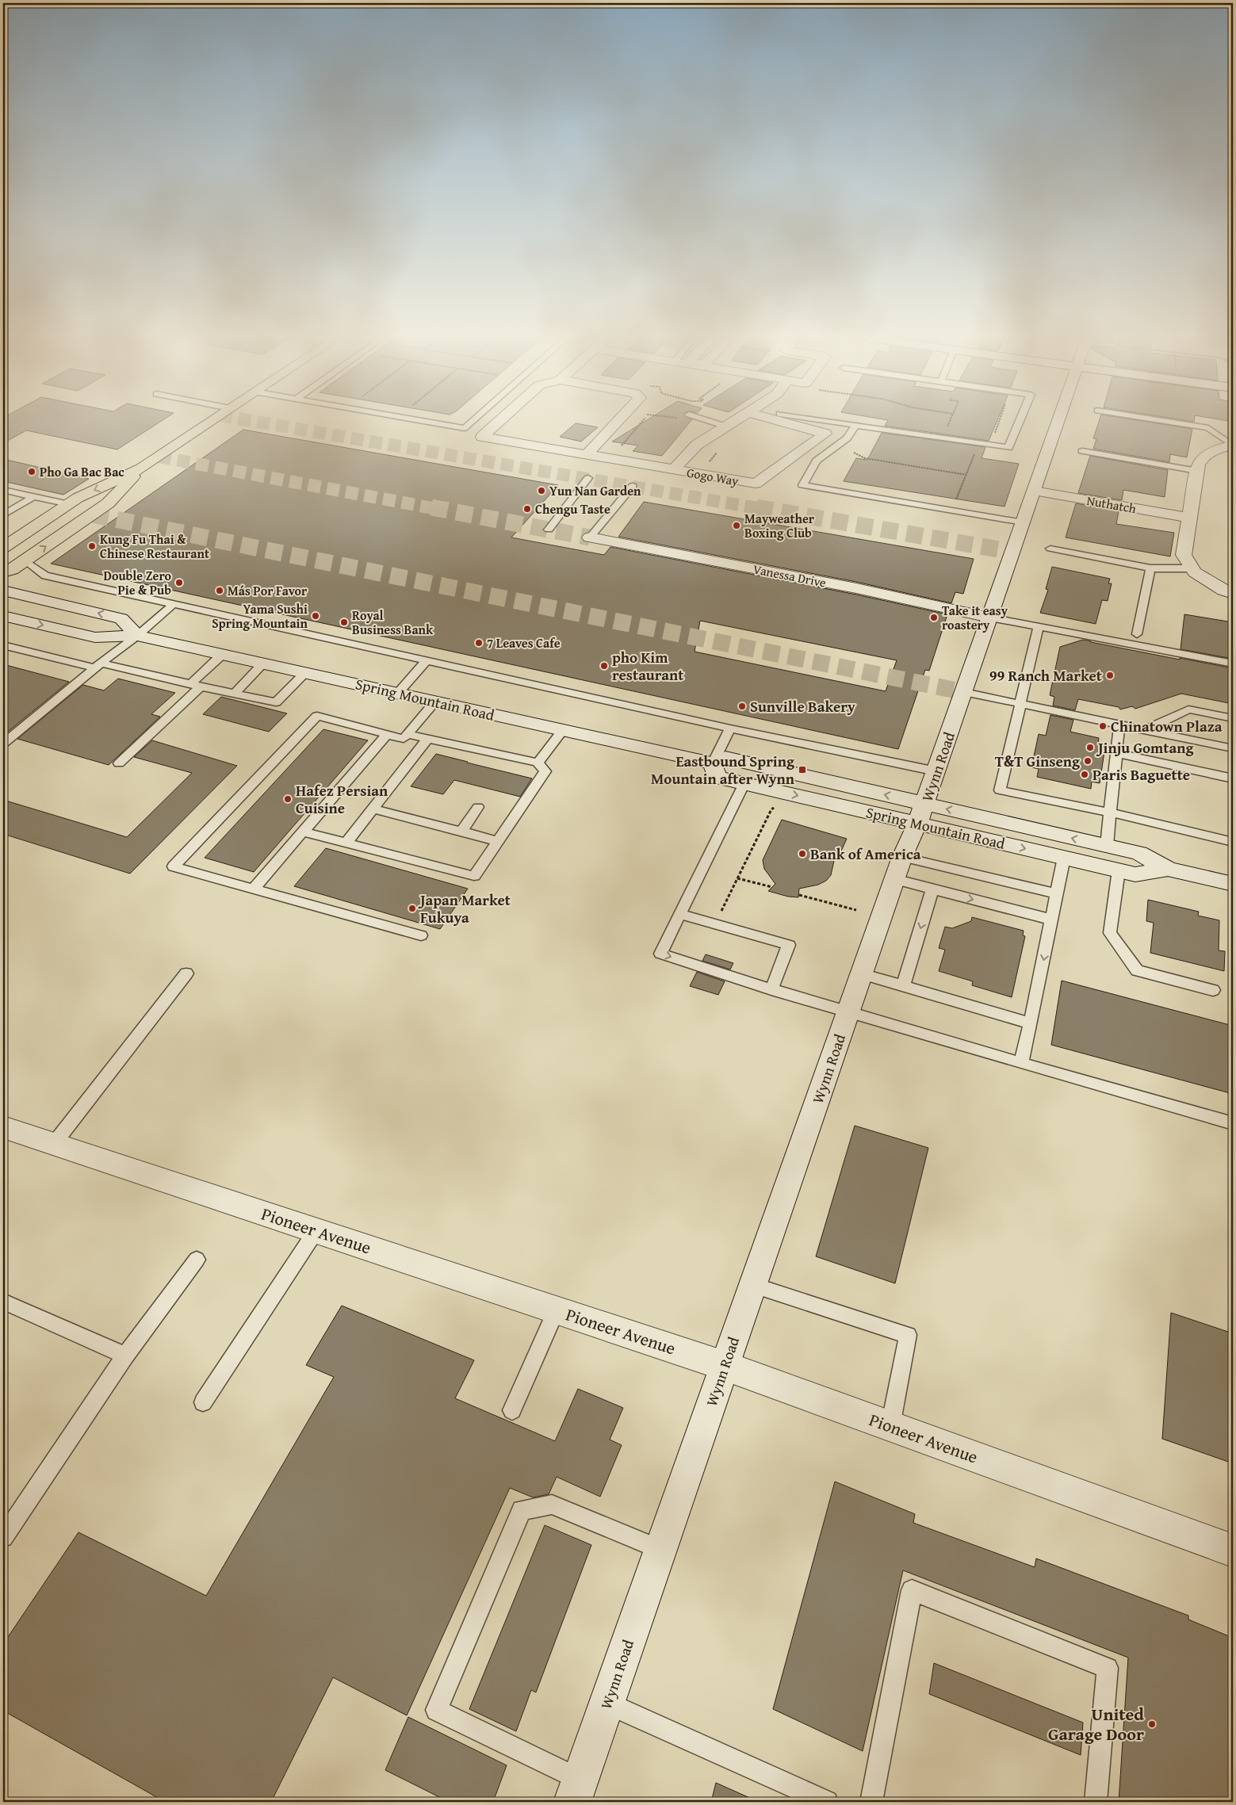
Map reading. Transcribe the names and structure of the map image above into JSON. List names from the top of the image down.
{
  "streets": {
    "street": [
      "Gogo Way",
      "Nuthatch",
      "Vanessa Drive",
      "Spring Mountain Road",
      "Wynn Road",
      "Pioneer Avenue"
    ]
  },
  "crossings": [
    ["Nuthatch", "Wynn Road"],
    ["Vanessa Drive", "Wynn Road"],
    ["Spring Mountain Road", "Wynn Road"],
    ["Wynn Road", "Pioneer Avenue"]
  ],
  "places": {
    "other": [
      "Pho Ga Bac Bac",
      "Yun Nan Garden",
      "Chengu Taste",
      "Mayweather Boxing Club",
      "Kung Fu Thai & Chinese Restaurant",
      "Double Zero Pie & Pub",
      "Más Por Favor",
      "Yama Sushi Spring Mountain",
      "Take it easy roastery",
      "Royal Business Bank",
      "7 Leaves Cafe",
      "pho Kim restaurant",
      "99 Ranch Market",
      "Sunville Bakery",
      "Chinatown Plaza",
      "Jinju Gomtang",
      "T&T Ginseng",
      "Paris Baguette",
      "Hafez Persian Cuisine",
      "Bank of America",
      "Japan Market Fukuya",
      "United Garage Door"
    ],
    "transit": ["Eastbound Spring Mountain after Wynn"]
  }
}
